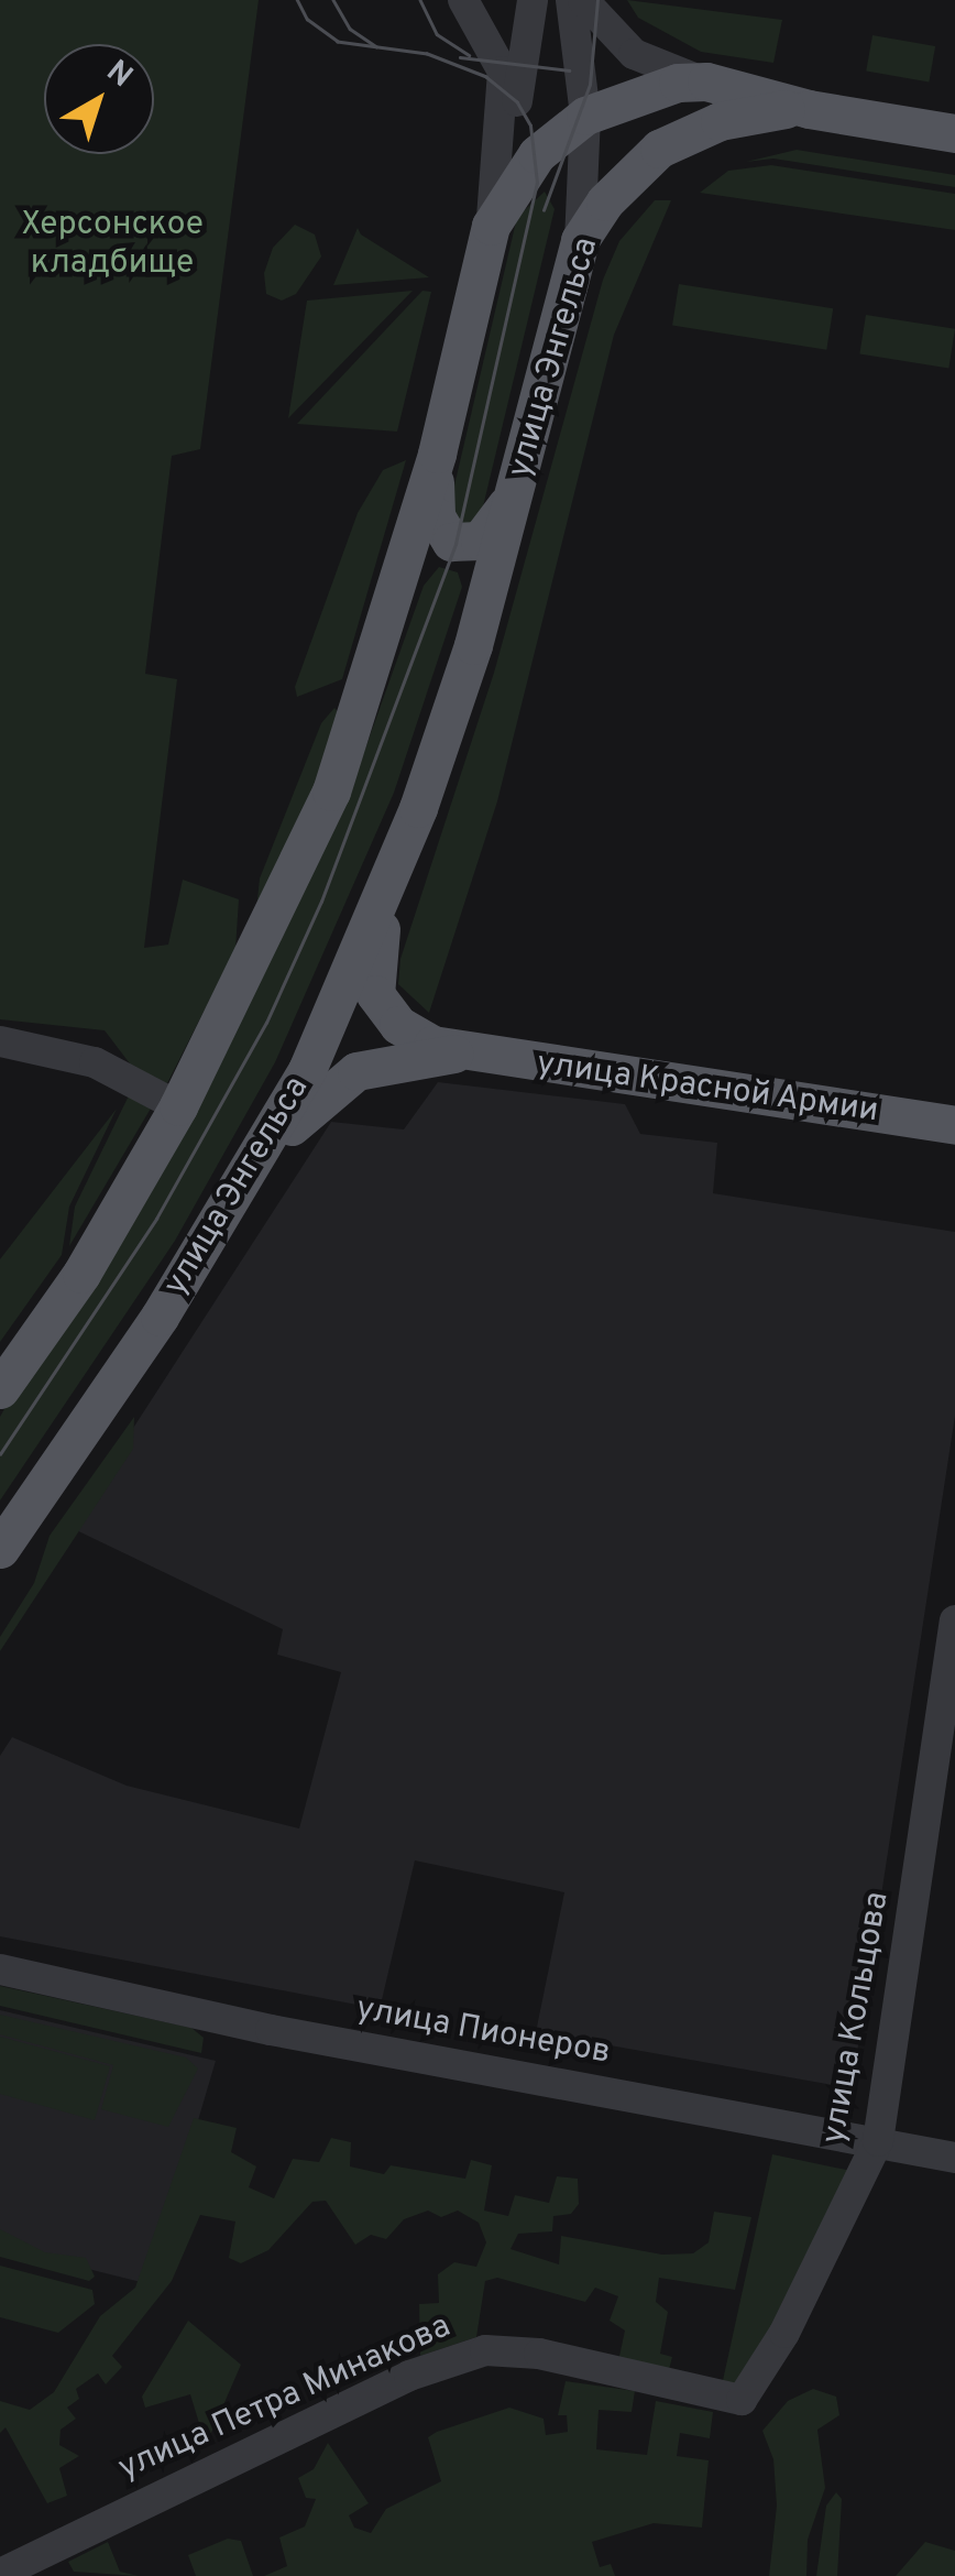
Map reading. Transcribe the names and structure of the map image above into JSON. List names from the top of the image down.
{
  "streets": {
    "main road": ["улица Энгельса", "улица Красной Армии"],
    "street": ["улица Кольцова", "улица Пионеров", "улица Петра Минакова"]
  },
  "crossings": [
    ["улица Кольцова", "улица Пионеров"],
    ["улица Кольцова", "улица Петра Минакова"]
  ],
  "parks": ["Херсонское кладбище"],
  "north": "top right"
}
